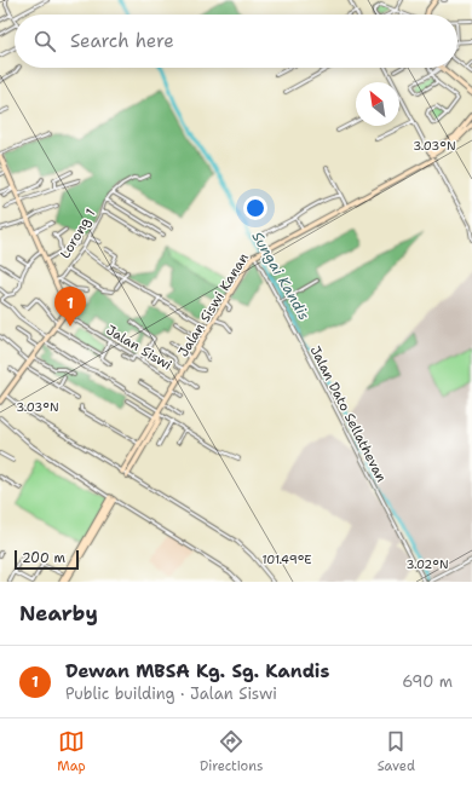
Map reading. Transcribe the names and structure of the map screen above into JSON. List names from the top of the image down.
{
  "streets": {
    "street": [
      "Lorong 1",
      "Jalan Siswi Kanan",
      "Jalan Siswi",
      "Jalan Dato Sellathevan"
    ]
  },
  "crossings": [
    ["Jalan Siswi Kanan", "Jalan Siswi"],
    ["Jalan Siswi Kanan", "Jalan Dato Sellathevan"]
  ],
  "water": ["Sungai Kandis"],
  "scale_bar": "200 m",
  "north": "top left",
  "page": {
    "search": "Search here",
    "pins": "1",
    "scale": "200 m",
    "heading": "Nearby",
    "list": [
      {
        "mark": "1",
        "name": "Dewan MBSA Kg. Sg. Kandis",
        "note": "Public building · Jalan Siswi",
        "value": "690 m"
      }
    ],
    "nav": ["Map", "Directions", "Saved"]
  },
  "coordinates": ["3.03°N", "101.49°E", "3.02°N"]
}
